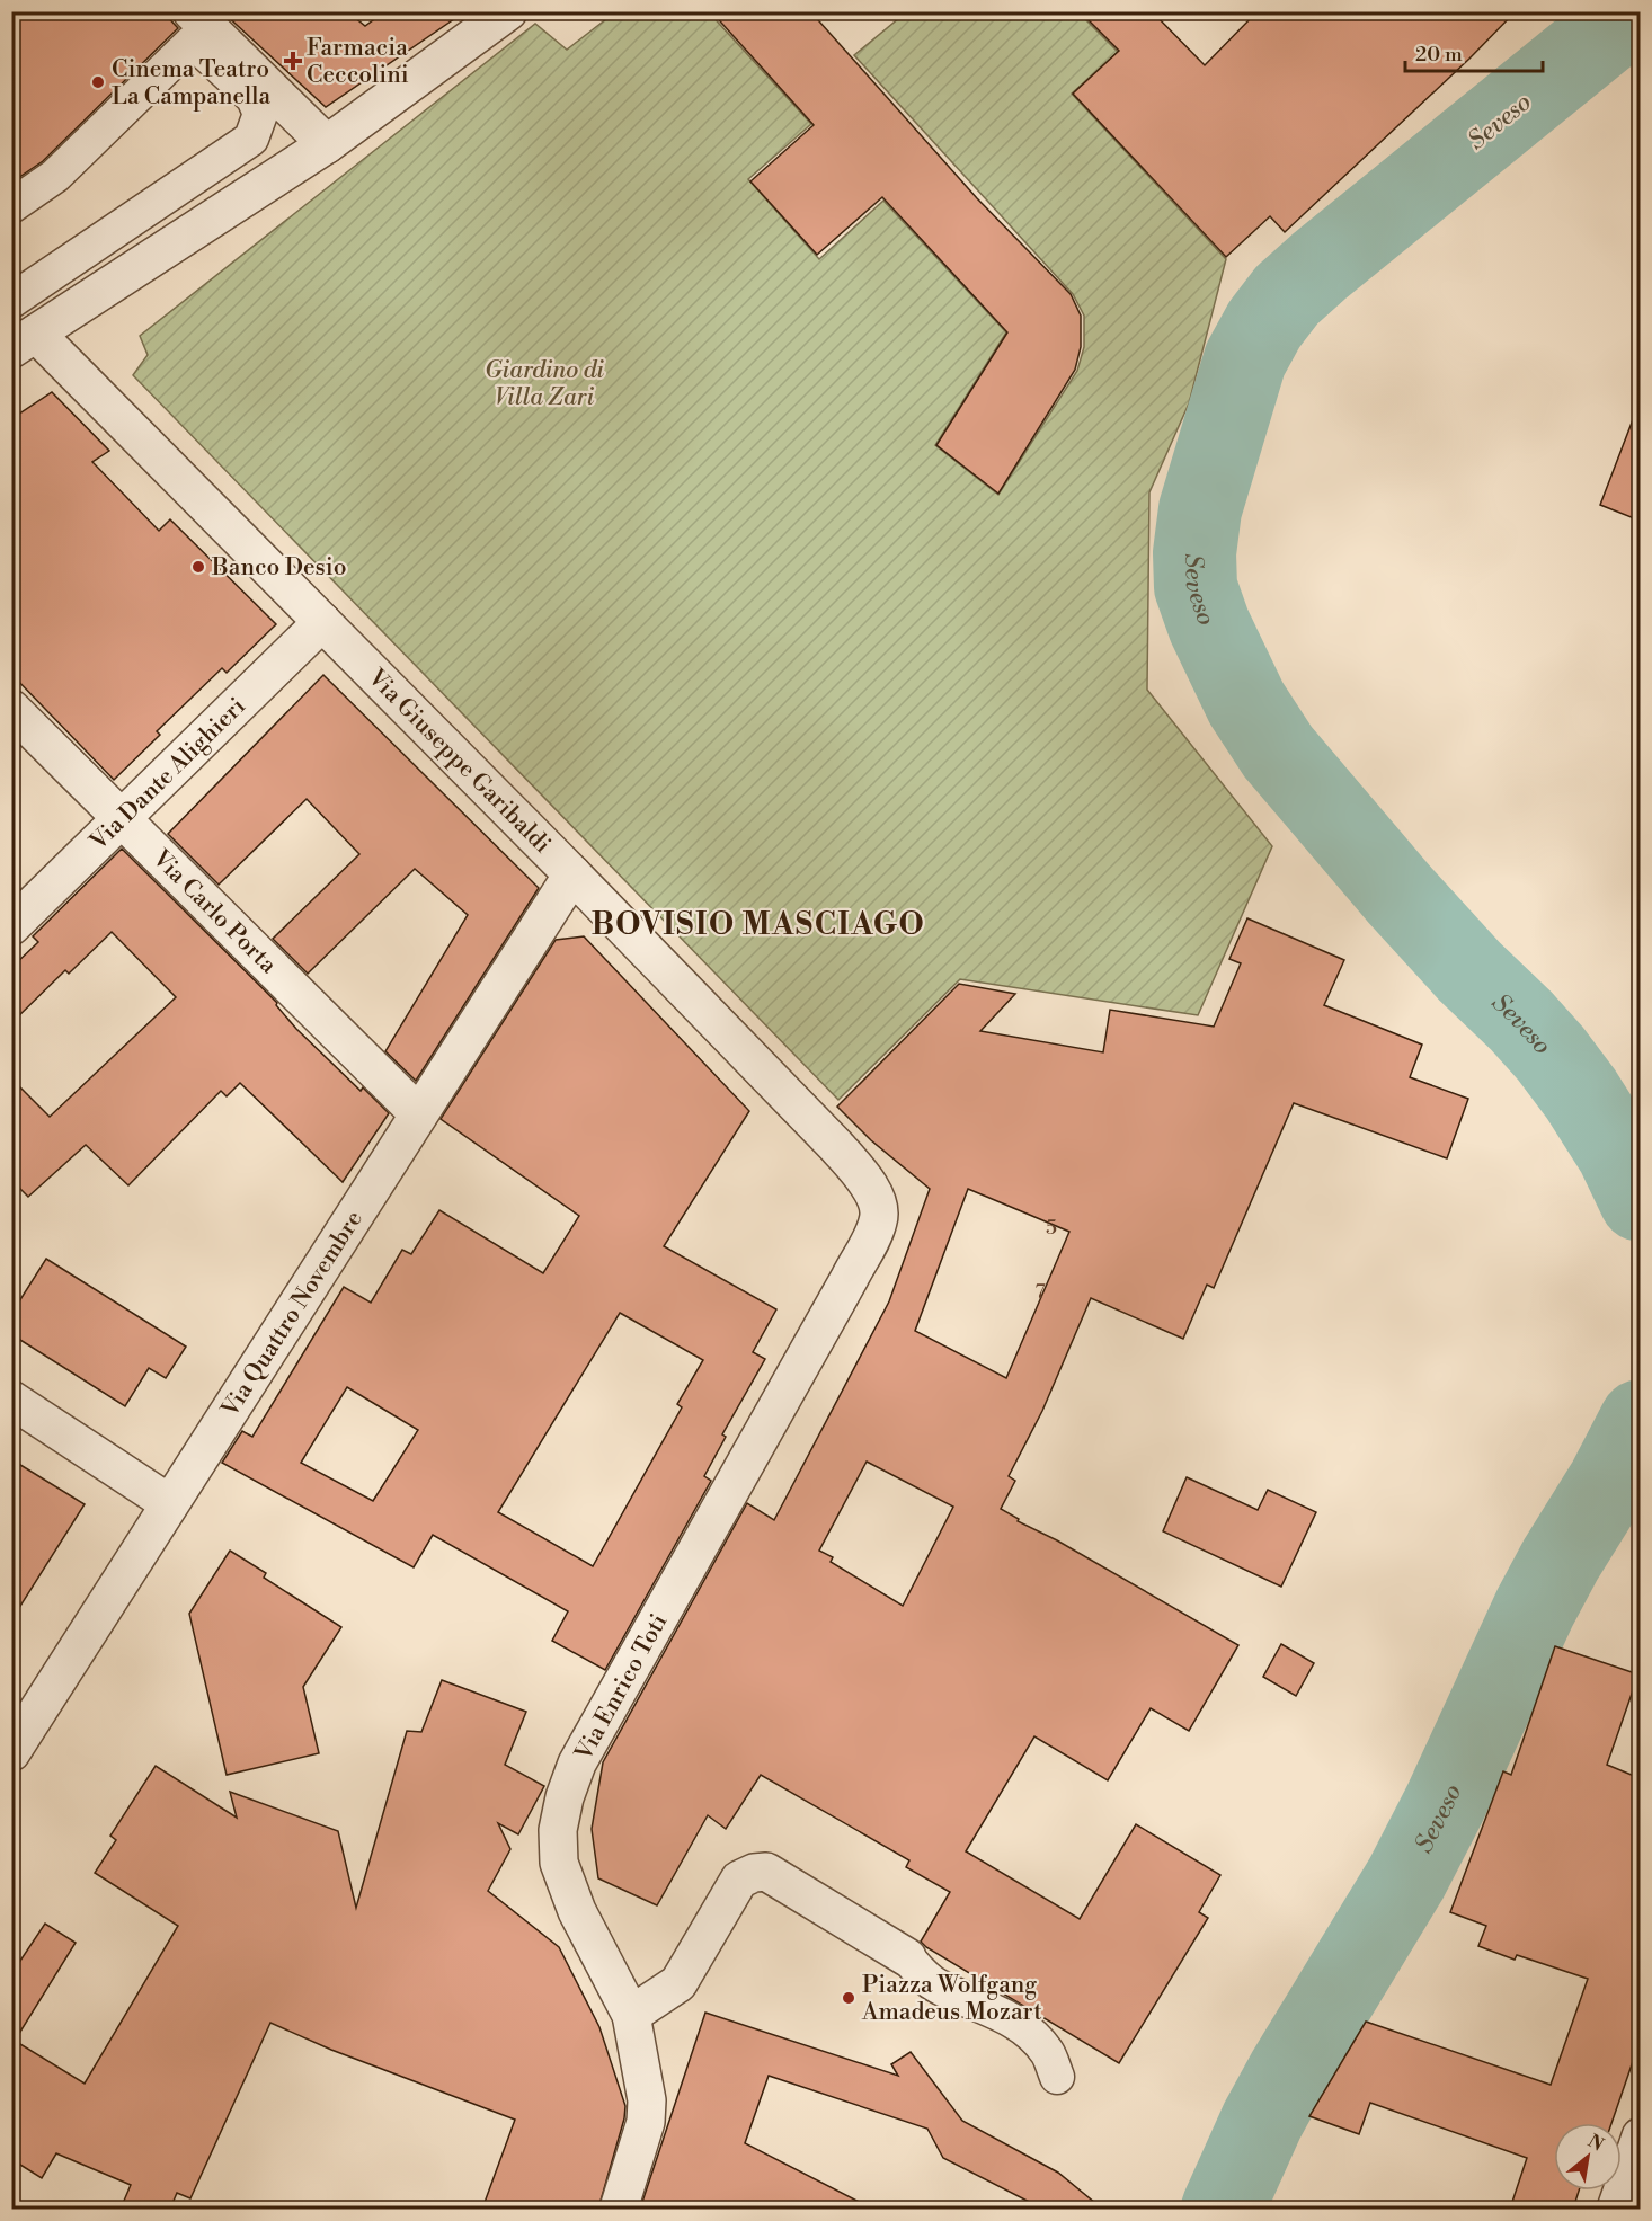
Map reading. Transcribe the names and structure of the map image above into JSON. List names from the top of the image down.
{
  "streets": {
    "street": [
      "Via Giuseppe Garibaldi",
      "Via Dante Alighieri",
      "Via Carlo Porta",
      "Via Quattro Novembre",
      "Via Enrico Toti"
    ]
  },
  "crossings": [
    ["Via Giuseppe Garibaldi", "Via Dante Alighieri"],
    ["Via Giuseppe Garibaldi", "Via Quattro Novembre"],
    ["Via Giuseppe Garibaldi", "Via Enrico Toti"],
    ["Via Dante Alighieri", "Via Carlo Porta"],
    ["Via Carlo Porta", "Via Quattro Novembre"]
  ],
  "districts": ["BOVISIO MASCIAGO"],
  "water": ["Seveso"],
  "parks": ["Giardino di Villa Zari"],
  "places": {
    "health": ["Farmacia Ceccolini"],
    "other": ["Cinema Teatro La Campanella", "Banco Desio", "Piazza Wolfgang Amadeus Mozart"]
  },
  "house_numbers": ["5", "7"],
  "scale_bar": "20 m",
  "north": "top right"
}
